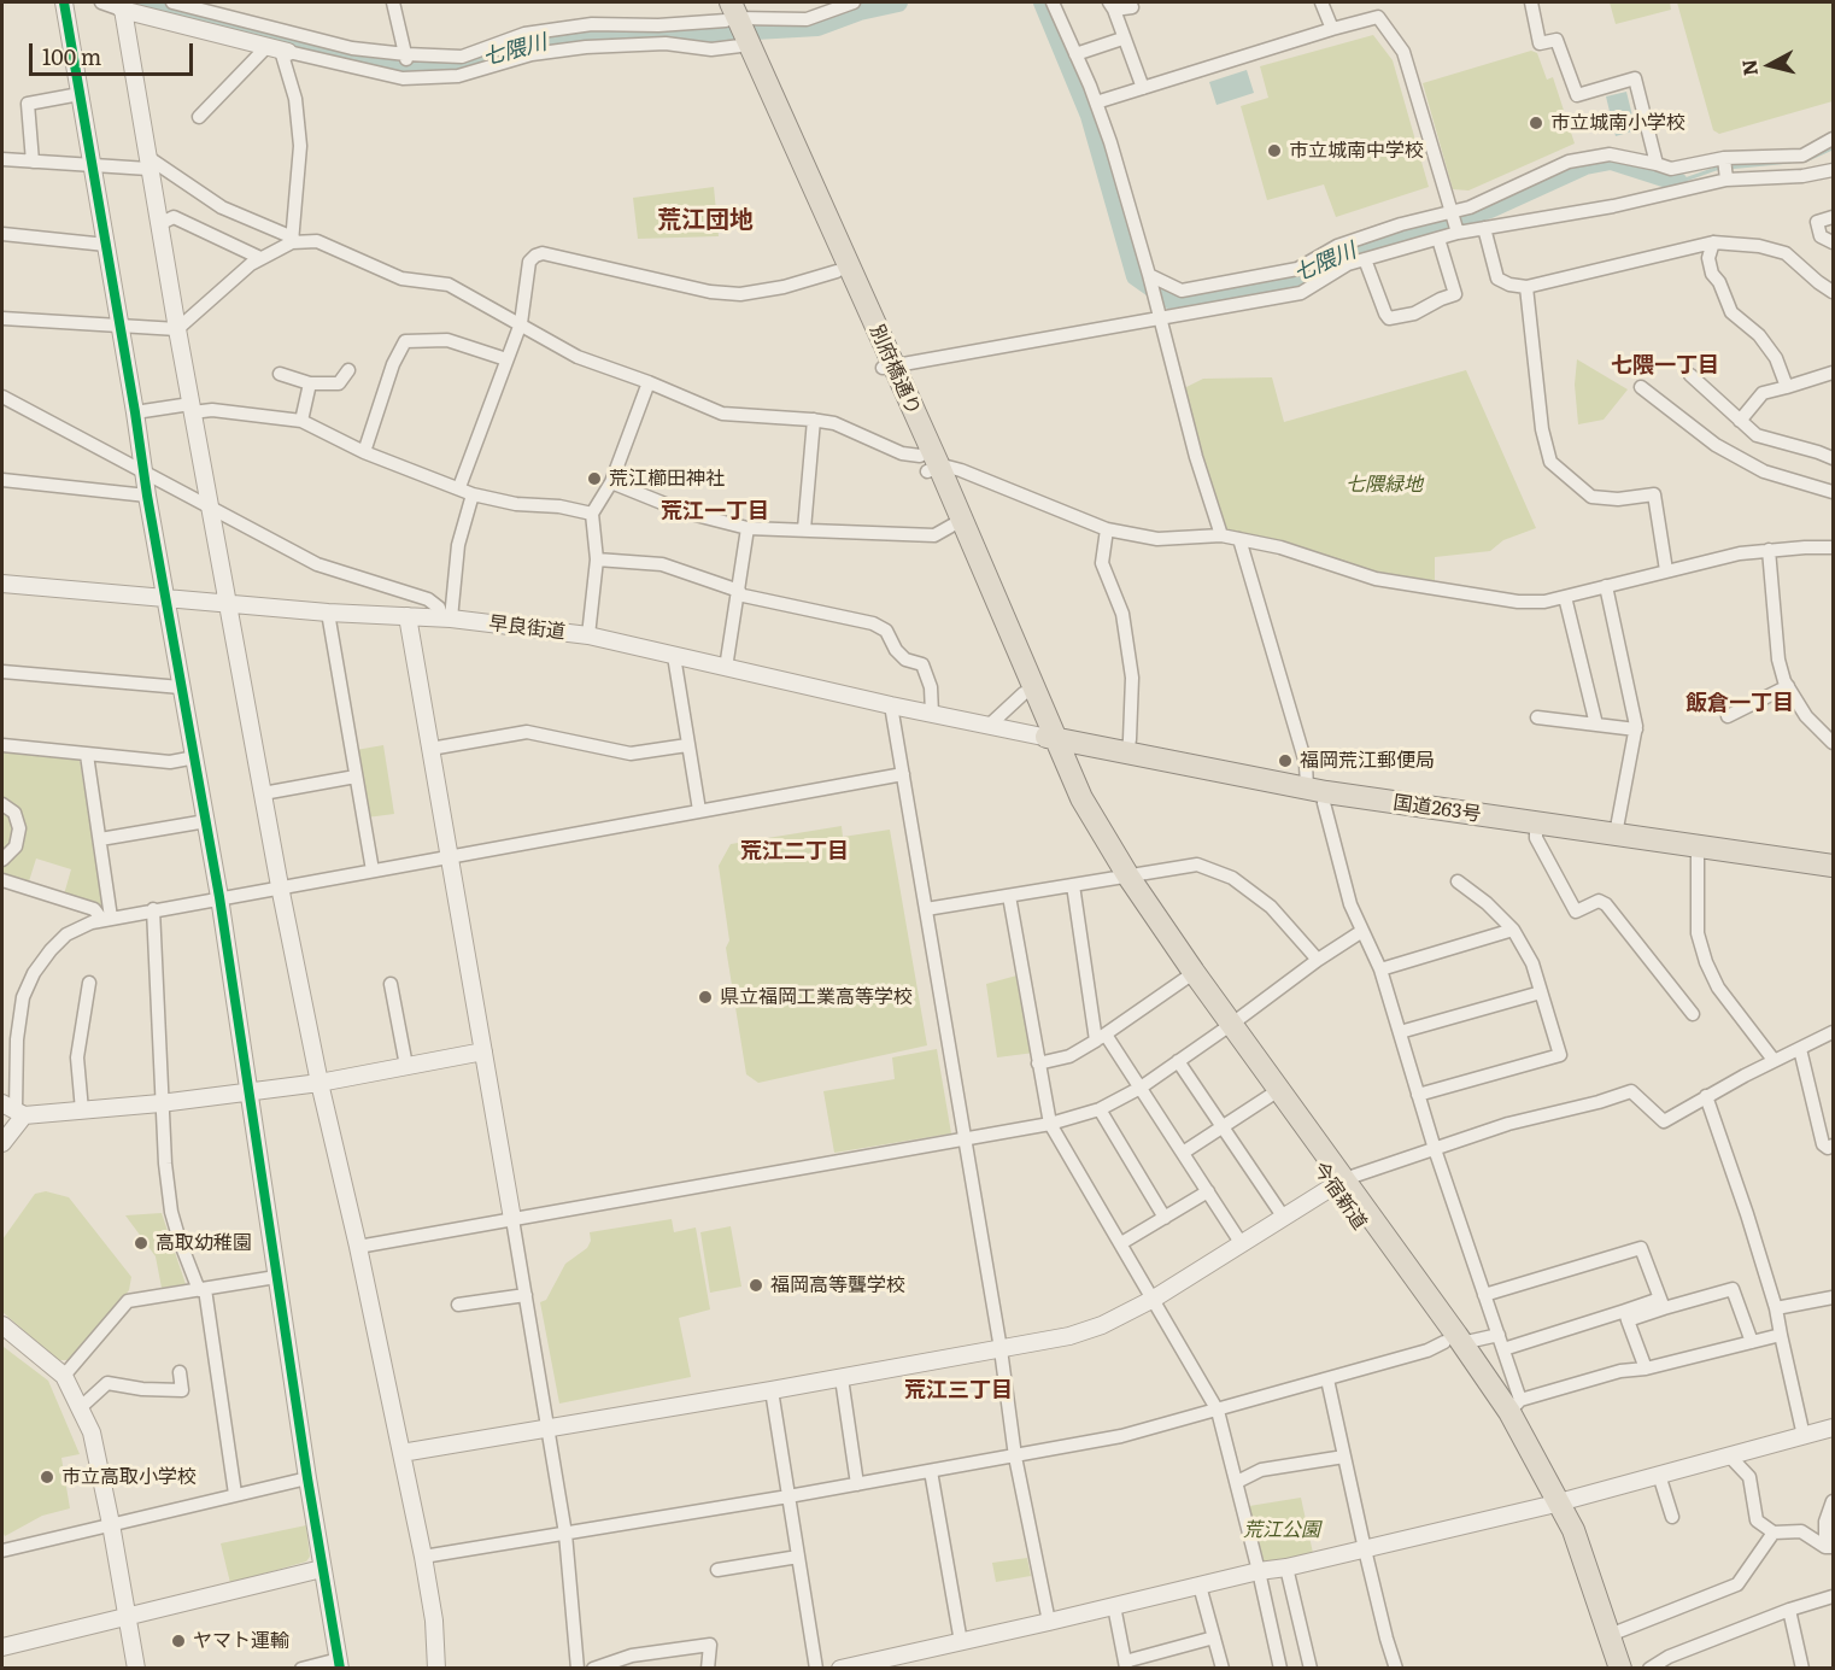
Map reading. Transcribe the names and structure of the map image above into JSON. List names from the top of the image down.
{
  "streets": {
    "highway": ["別府橋通り", "国道263号", "今宿新道"],
    "street": ["早良街道"]
  },
  "crossings": [
    ["別府橋通り", "早良街道"],
    ["別府橋通り", "国道263号"],
    ["別府橋通り", "今宿新道"],
    ["早良街道", "国道263号"],
    ["早良街道", "今宿新道"],
    ["国道263号", "今宿新道"]
  ],
  "districts": [
    "荒江団地",
    "七隈一丁目",
    "荒江一丁目",
    "飯倉一丁目",
    "荒江二丁目",
    "荒江三丁目"
  ],
  "water": ["七隈川"],
  "parks": ["七隈緑地", "荒江公園"],
  "places": [
    "市立城南小学校",
    "市立城南中学校",
    "荒江櫛田神社",
    "福岡荒江郵便局",
    "県立福岡工業高等学校",
    "高取幼稚園",
    "福岡高等聾学校",
    "市立高取小学校",
    "ヤマト運輸"
  ],
  "scale_bar": "100 m",
  "north": "left"
}
